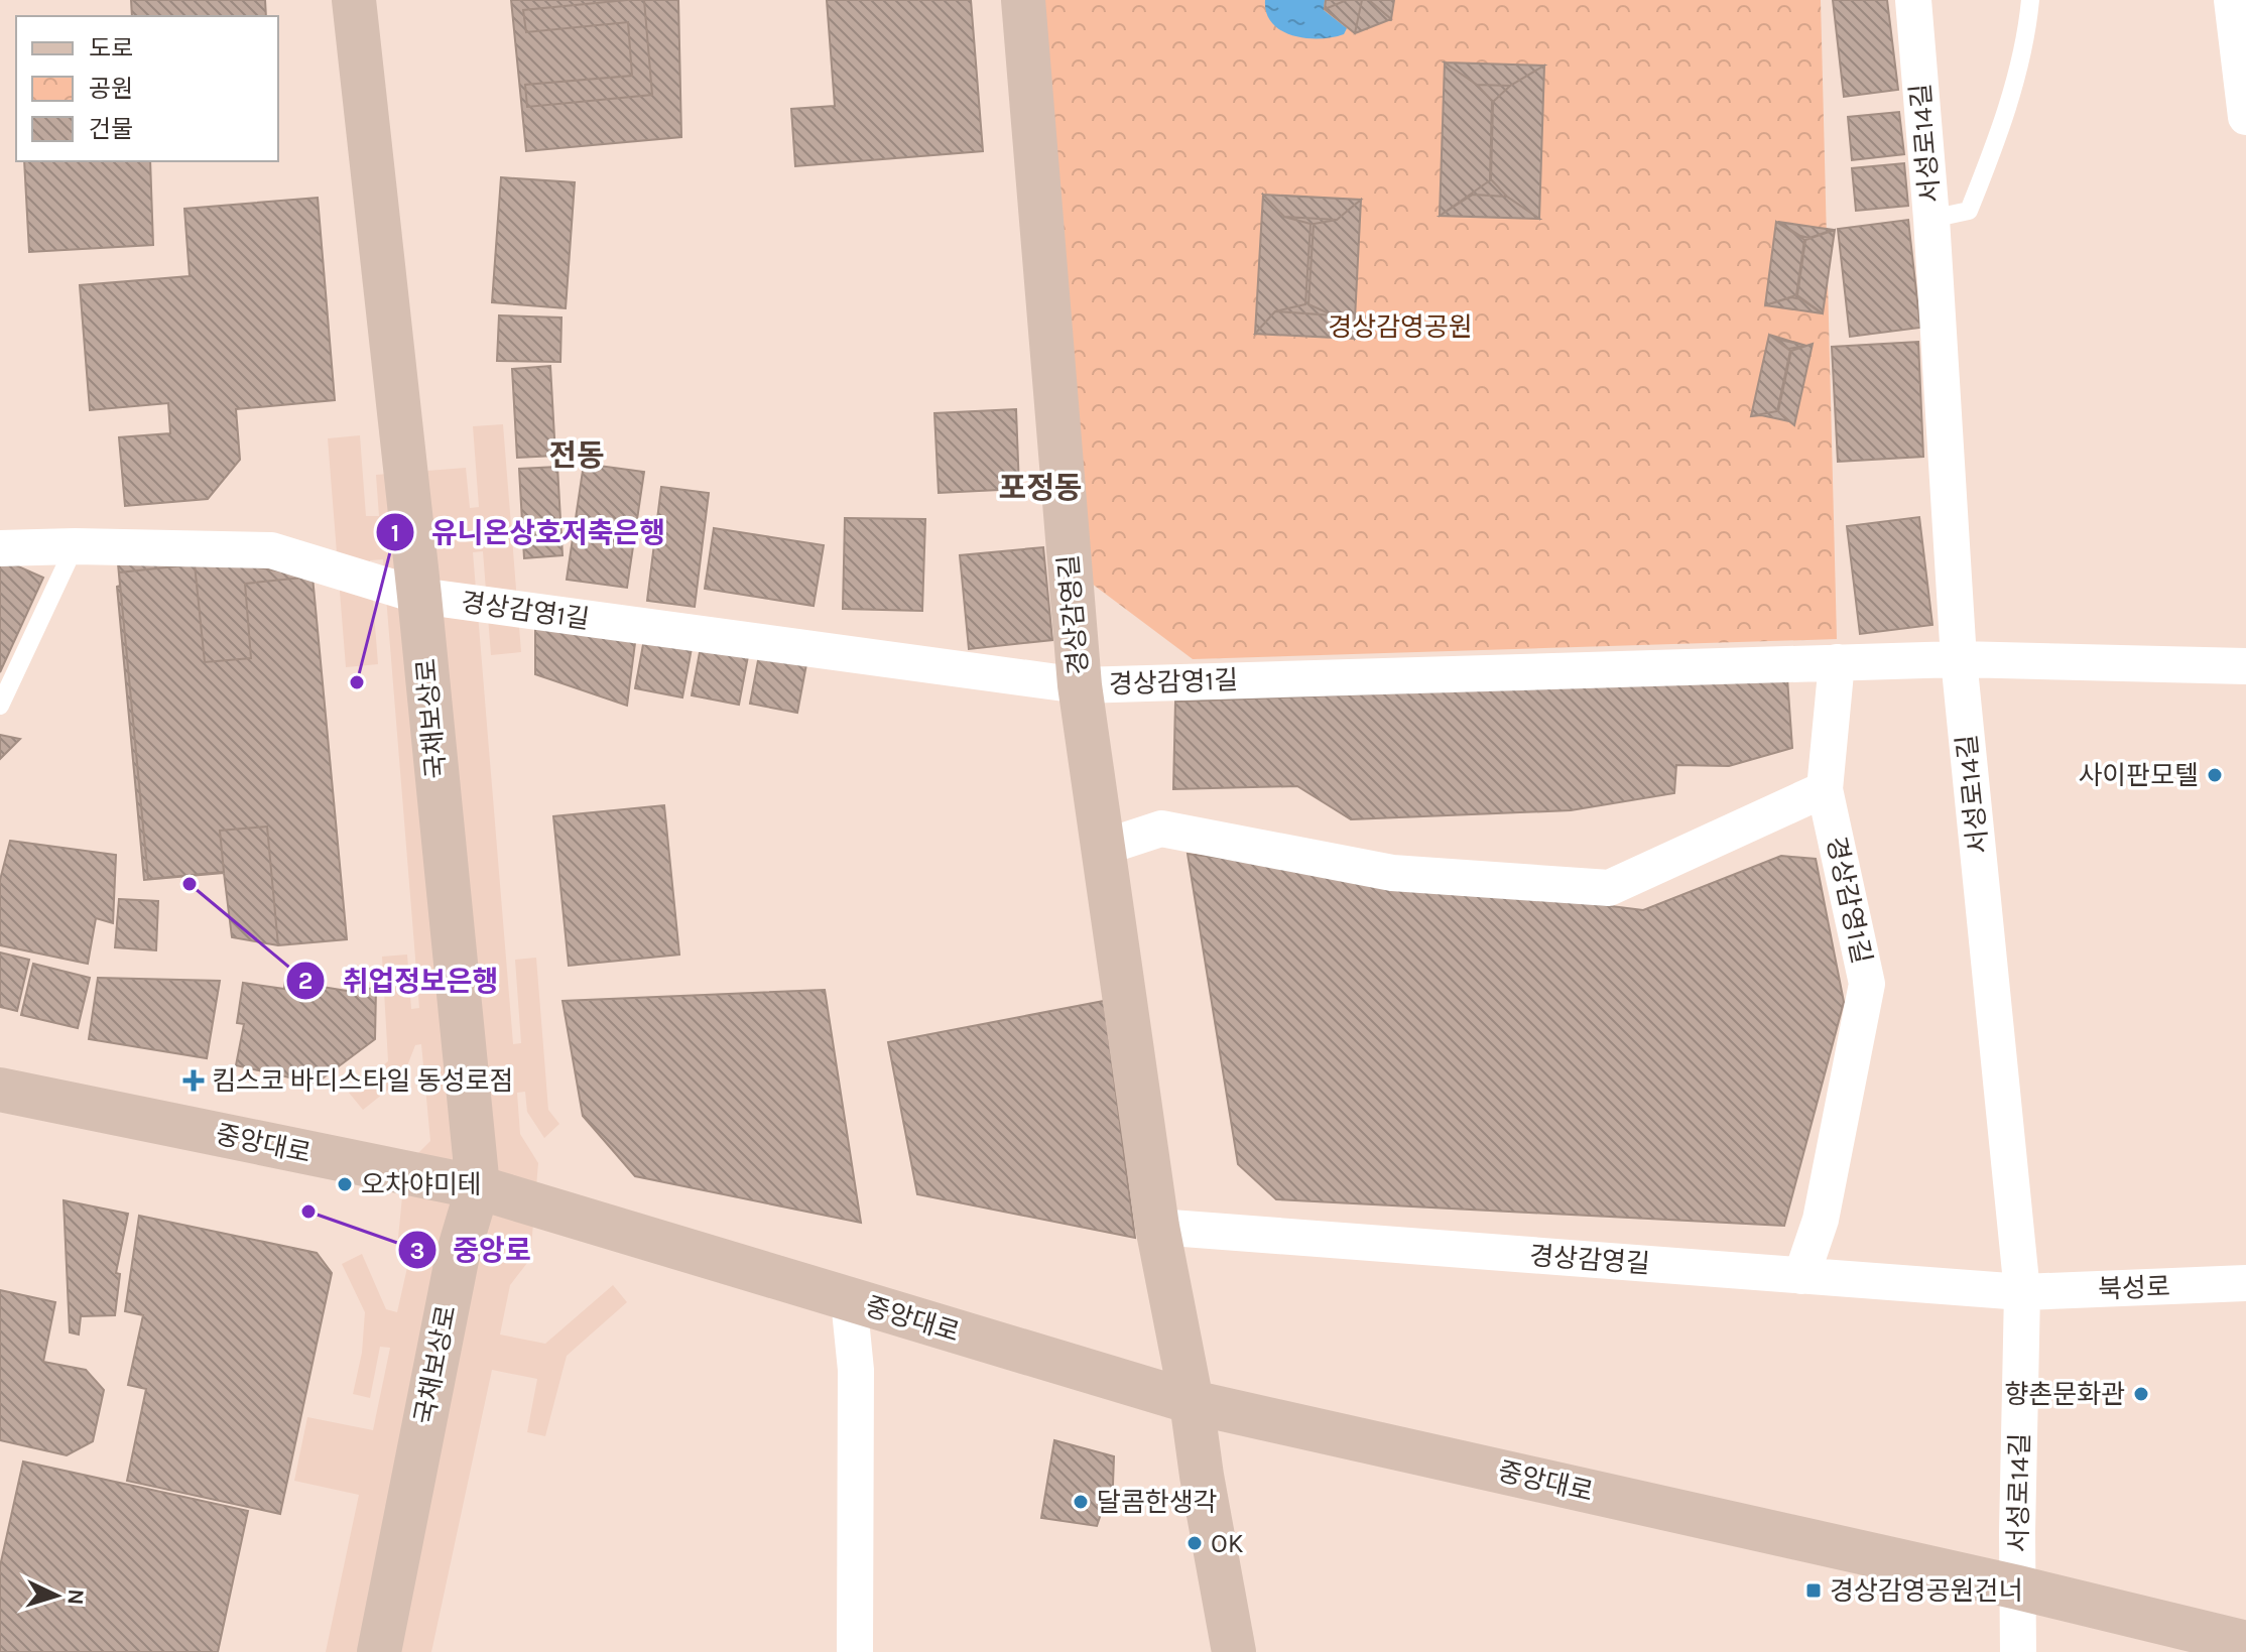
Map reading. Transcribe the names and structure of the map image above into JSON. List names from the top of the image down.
{
  "streets": {
    "main road": ["경상감영길", "국채보상로", "중앙대로"],
    "street": ["서성로14길", "경상감영1길", "북성로"]
  },
  "crossings": [
    ["서성로14길", "경상감영1길"],
    ["서성로14길", "경상감영길"],
    ["서성로14길", "중앙대로"],
    ["서성로14길", "북성로"],
    ["경상감영1길", "경상감영길"],
    ["경상감영1길", "국채보상로"],
    ["경상감영길", "중앙대로"],
    ["경상감영길", "북성로"],
    ["국채보상로", "중앙대로"]
  ],
  "districts": ["전동", "포정동"],
  "parks": ["경상감영공원"],
  "places": {
    "other": [
      "유니온상호저축은행",
      "사이판모텔",
      "취업정보은행",
      "오차야미테",
      "중앙로",
      "향촌문화관",
      "달콤한생각",
      "OK"
    ],
    "health": ["킴스코 바디스타일 동성로점"],
    "transit": ["경상감영공원건너"]
  },
  "legend": ["도로", "공원", "건물"],
  "north": "right"
}
